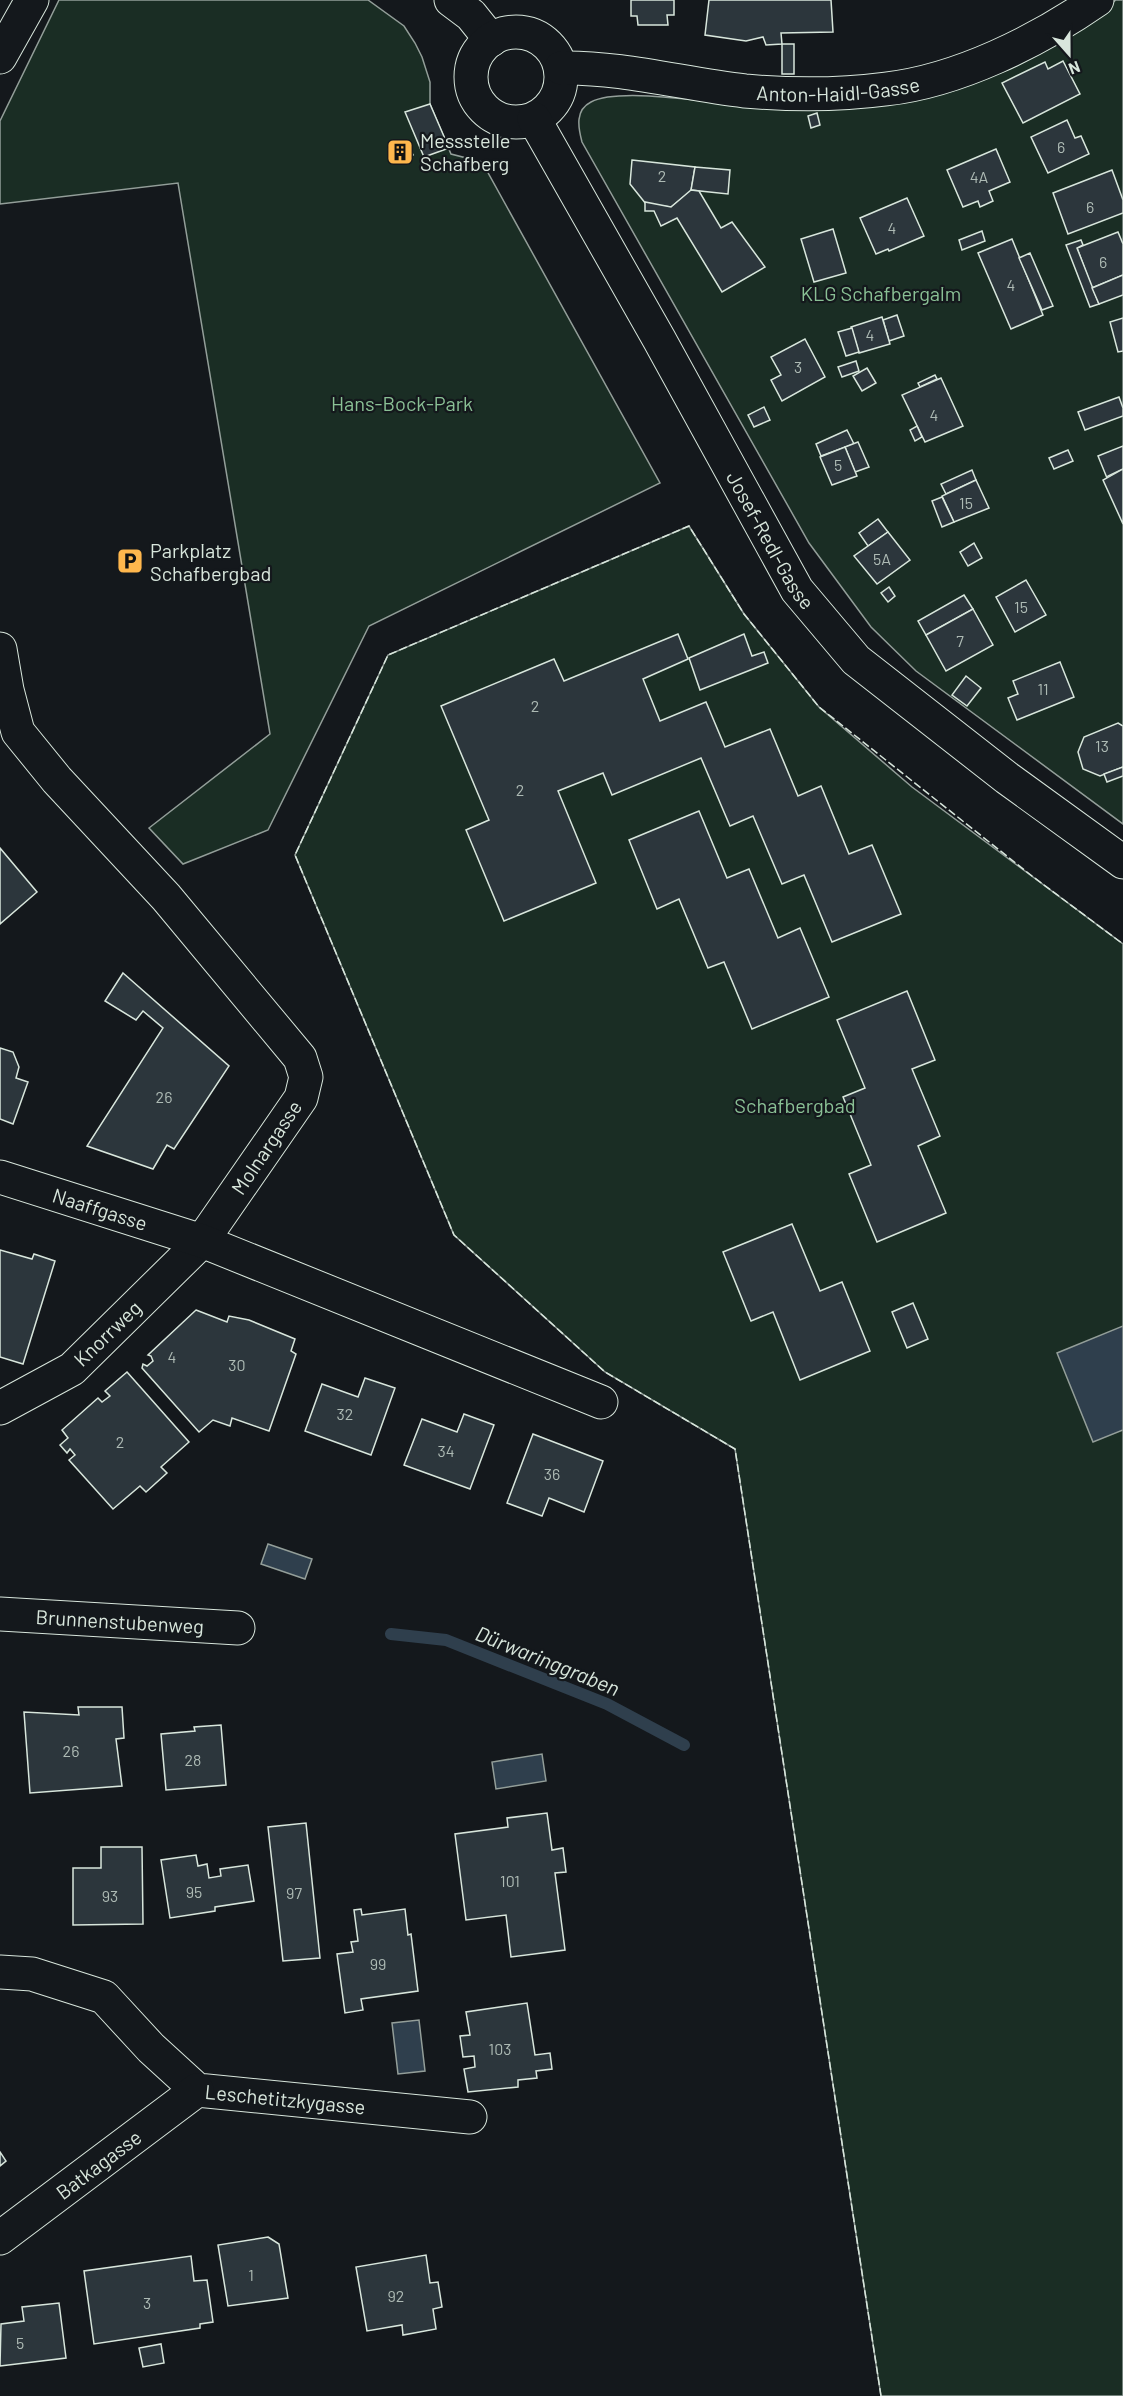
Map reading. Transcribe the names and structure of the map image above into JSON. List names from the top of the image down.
{
  "streets": {
    "street": [
      "Anton-Haidl-Gasse",
      "Josef-Redl-Gasse",
      "Molnargasse",
      "Naaffgasse",
      "Knorrweg",
      "Brunnenstubenweg",
      "Leschetitzkygasse",
      "Batkagasse"
    ]
  },
  "crossings": [
    ["Anton-Haidl-Gasse", "Josef-Redl-Gasse"],
    ["Molnargasse", "Naaffgasse"],
    ["Molnargasse", "Knorrweg"],
    ["Naaffgasse", "Knorrweg"],
    ["Leschetitzkygasse", "Batkagasse"]
  ],
  "water": ["Dürwaringgraben"],
  "parks": ["KLG Schafbergalm", "Hans-Bock-Park", "Schafbergbad"],
  "places": {
    "building": ["Messstelle Schafberg"],
    "parking": ["Parkplatz Schafbergbad"]
  },
  "house_numbers": [
    "6",
    "2",
    "4A",
    "6",
    "4",
    "6",
    "4",
    "4",
    "3",
    "4",
    "5",
    "15",
    "5A",
    "15",
    "7",
    "11",
    "2",
    "13",
    "2",
    "26",
    "4",
    "30",
    "32",
    "2",
    "34",
    "36",
    "26",
    "28",
    "101",
    "95",
    "97",
    "93",
    "99",
    "103",
    "1",
    "92",
    "3",
    "5"
  ],
  "north": "bottom"
}
